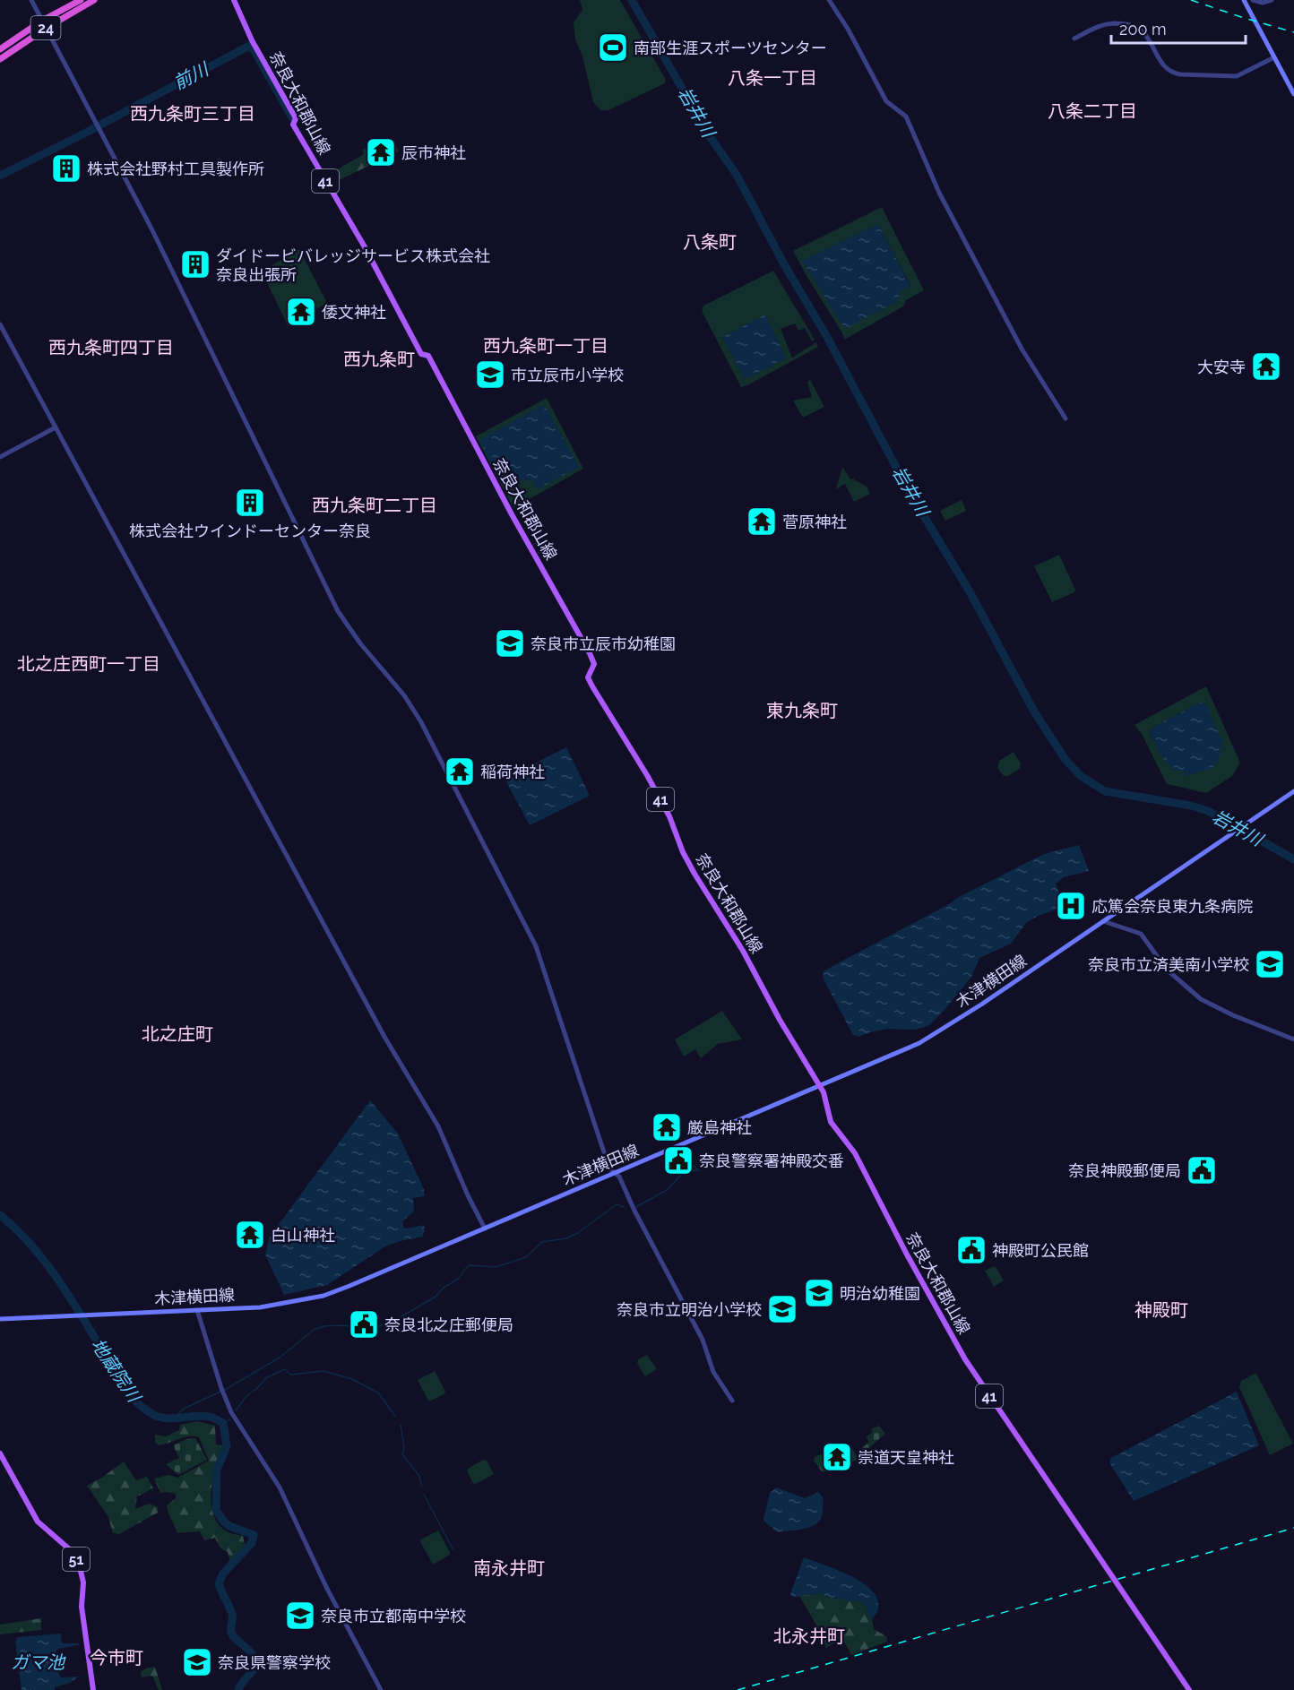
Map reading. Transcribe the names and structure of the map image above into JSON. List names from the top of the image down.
{
  "streets": {
    "highway": ["24"],
    "main road": [
      "奈良大和郡山線",
      "41",
      "木津横田線",
      "51"
    ]
  },
  "crossings": [
    ["奈良大和郡山線", "木津横田線"]
  ],
  "districts": [
    "八条一丁目",
    "八条二丁目",
    "西九条町三丁目",
    "八条町",
    "西九条町一丁目",
    "西九条町四丁目",
    "西九条町",
    "西九条町二丁目",
    "北之庄西町一丁目",
    "東九条町",
    "北之庄町",
    "神殿町",
    "南永井町",
    "北永井町",
    "今市町"
  ],
  "water": [
    "前川",
    "岩井川",
    "地蔵院川",
    "ガマ池"
  ],
  "places": {
    "sports": ["南部生涯スポーツセンター"],
    "temple": [
      "辰市神社",
      "倭文神社",
      "大安寺",
      "菅原神社",
      "稲荷神社",
      "厳島神社",
      "白山神社",
      "崇道天皇神社"
    ],
    "building": ["株式会社野村工具製作所", "ダイドービバレッジサービス株式会社 奈良出張所", "株式会社ウインドーセンター奈良"],
    "school or university": [
      "市立辰市小学校",
      "奈良市立辰市幼稚園",
      "奈良市立済美南小学校",
      "明治幼稚園",
      "奈良市立明治小学校",
      "奈良市立都南中学校",
      "奈良県警察学校"
    ],
    "hospital": ["応篤会奈良東九条病院"],
    "public building": [
      "奈良警察署神殿交番",
      "奈良神殿郵便局",
      "神殿町公民館",
      "奈良北之庄郵便局"
    ]
  },
  "scale_bar": "200 m"
}
